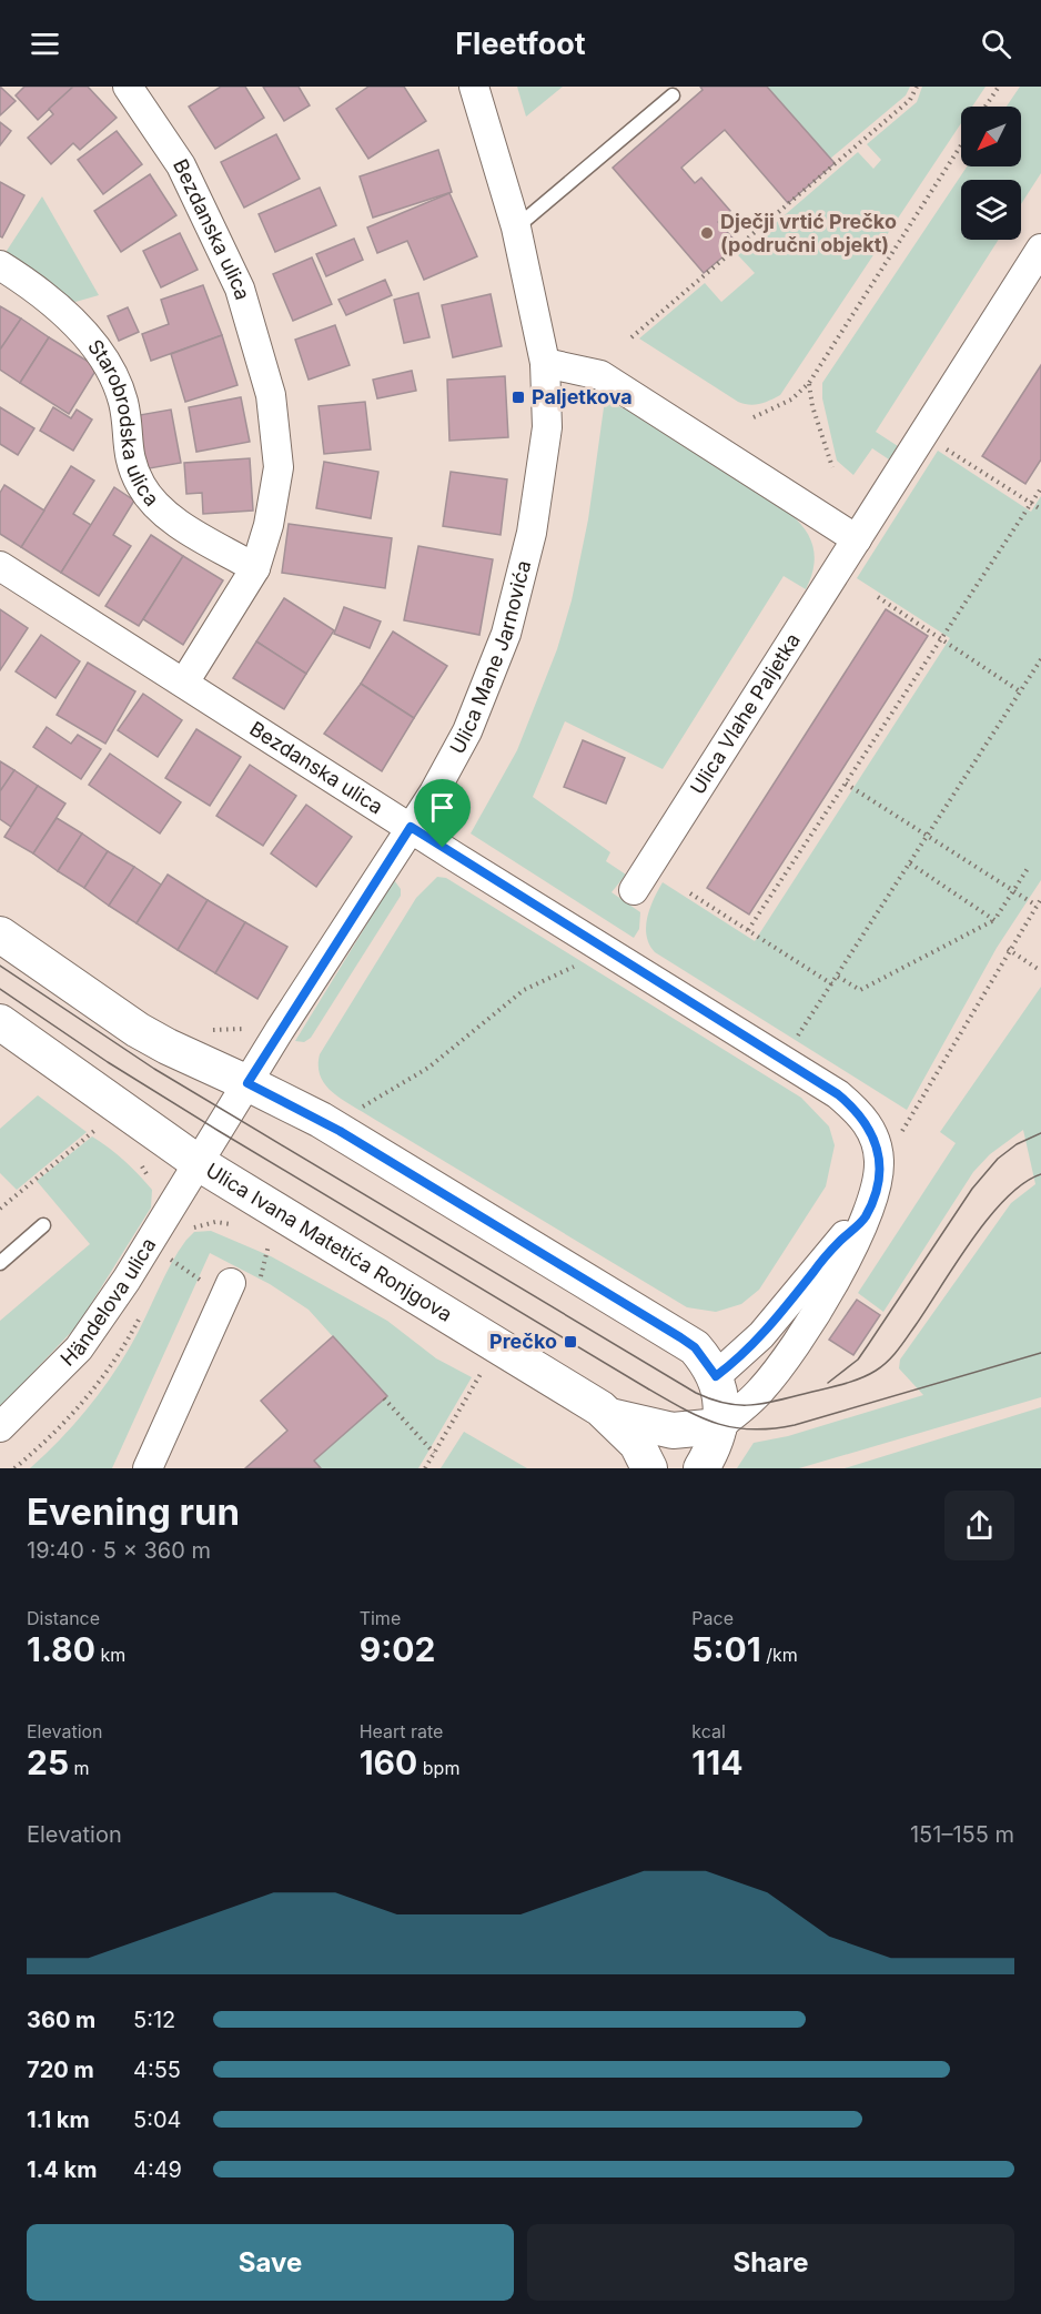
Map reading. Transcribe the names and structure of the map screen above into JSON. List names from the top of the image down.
{
  "streets": {
    "street": [
      "Bezdanska ulica",
      "Starobrodska ulica",
      "Ulica Mane Jarnovića",
      "Ulica Vlahe Paljetka",
      "Ulica Ivana Matetića Ronjgova",
      "Händelova ulica"
    ]
  },
  "crossings": [
    ["Bezdanska ulica", "Starobrodska ulica"],
    ["Bezdanska ulica", "Ulica Mane Jarnovića"],
    ["Ulica Mane Jarnovića", "Ulica Ivana Matetića Ronjgova"],
    ["Ulica Mane Jarnovića", "Händelova ulica"],
    ["Ulica Ivana Matetića Ronjgova", "Händelova ulica"]
  ],
  "places": {
    "other": ["Dječji vrtić Prečko (područni objekt)"],
    "transit": ["Paljetkova", "Prečko"]
  },
  "north": "bottom left",
  "page": {
    "header": "Fleetfoot",
    "heading": ["Evening run", "19:40 · 5 × 360 m"],
    "stats": [
      ["Distance", "1.80 km"],
      ["Time", "9:02"],
      ["Pace", "5:01 /km"],
      ["Elevation", "25 m"],
      ["Heart rate", "160 bpm"],
      ["kcal", "114"]
    ],
    "chart": ["Elevation", "151–155 m"],
    "list": [
      {
        "name": "360 m",
        "note": "5:12"
      },
      {
        "name": "720 m",
        "note": "4:55"
      },
      {
        "name": "1.1 km",
        "note": "5:04"
      },
      {
        "name": "1.4 km",
        "note": "4:49"
      }
    ],
    "buttons": ["Save", "Share"]
  }
}
